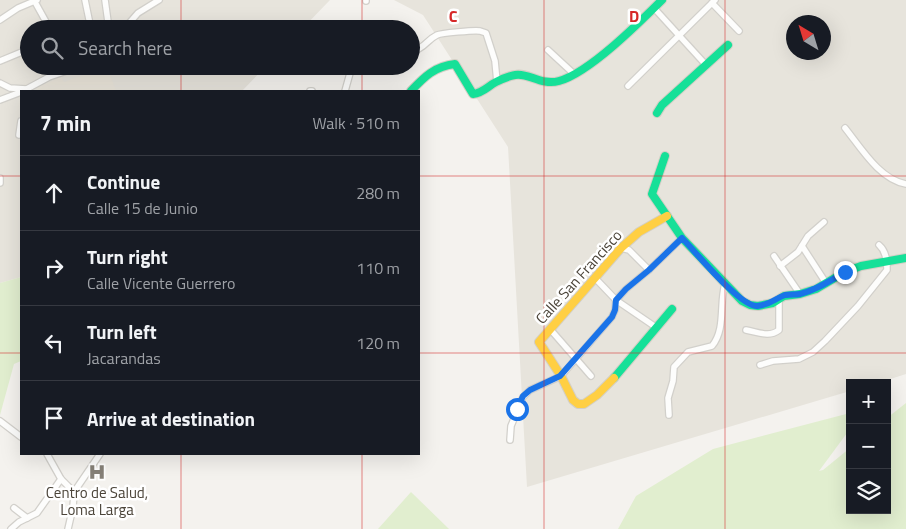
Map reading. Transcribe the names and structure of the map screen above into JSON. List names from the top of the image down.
{
  "streets": {
    "street": ["Calle San Francisco"]
  },
  "places": {
    "hospital": ["Centro de Salud, Loma Larga"]
  },
  "north": "top left",
  "page": {
    "search": "Search here",
    "heading": ["7 min", "Walk · 510 m"],
    "list": [
      ["Continue", "Calle 15 de Junio", "280 m"],
      ["Turn right", "Calle Vicente Guerrero", "110 m"],
      ["Turn left", "Jacarandas", "120 m"],
      "Arrive at destination"
    ],
    "map_buttons": ["+", "−"]
  },
  "grid": {
    "columns": ["C", "D"]
  }
}
